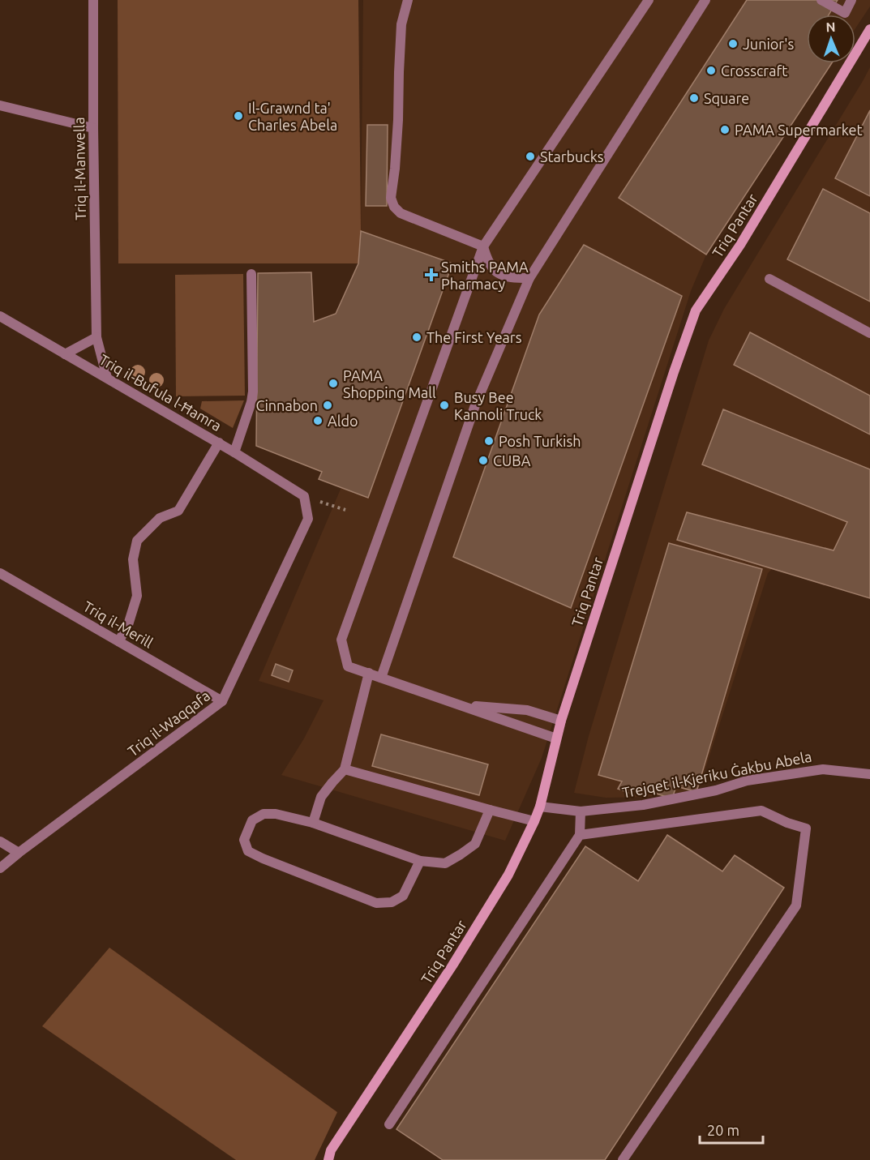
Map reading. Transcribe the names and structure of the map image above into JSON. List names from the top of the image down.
{
  "streets": {
    "main road": ["Triq Pantar"],
    "street": [
      "Triq il-Manwella",
      "Triq il-Bufula l-Ħamra",
      "Triq il-Merill",
      "Triq il-Waqqafa",
      "Trejqet il-Kjeriku Ġakbu Abela"
    ]
  },
  "crossings": [
    ["Triq il-Manwella", "Triq il-Bufula l-Ħamra"],
    ["Triq Pantar", "Trejqet il-Kjeriku Ġakbu Abela"],
    ["Triq il-Bufula l-Ħamra", "Triq il-Waqqafa"],
    ["Triq il-Merill", "Triq il-Waqqafa"]
  ],
  "places": {
    "other": [
      "Junior's",
      "Crosscraft",
      "Square",
      "Il-Grawnd ta' Charles Abela",
      "PAMA Supermarket",
      "Starbucks",
      "The First Years",
      "PAMA Shopping Mall",
      "Cinnabon",
      "Busy Bee Kannoli Truck",
      "Aldo",
      "Posh Turkish",
      "CUBA"
    ],
    "health": ["Smiths PAMA Pharmacy"]
  },
  "scale_bar": "20 m",
  "north": "top"
}
